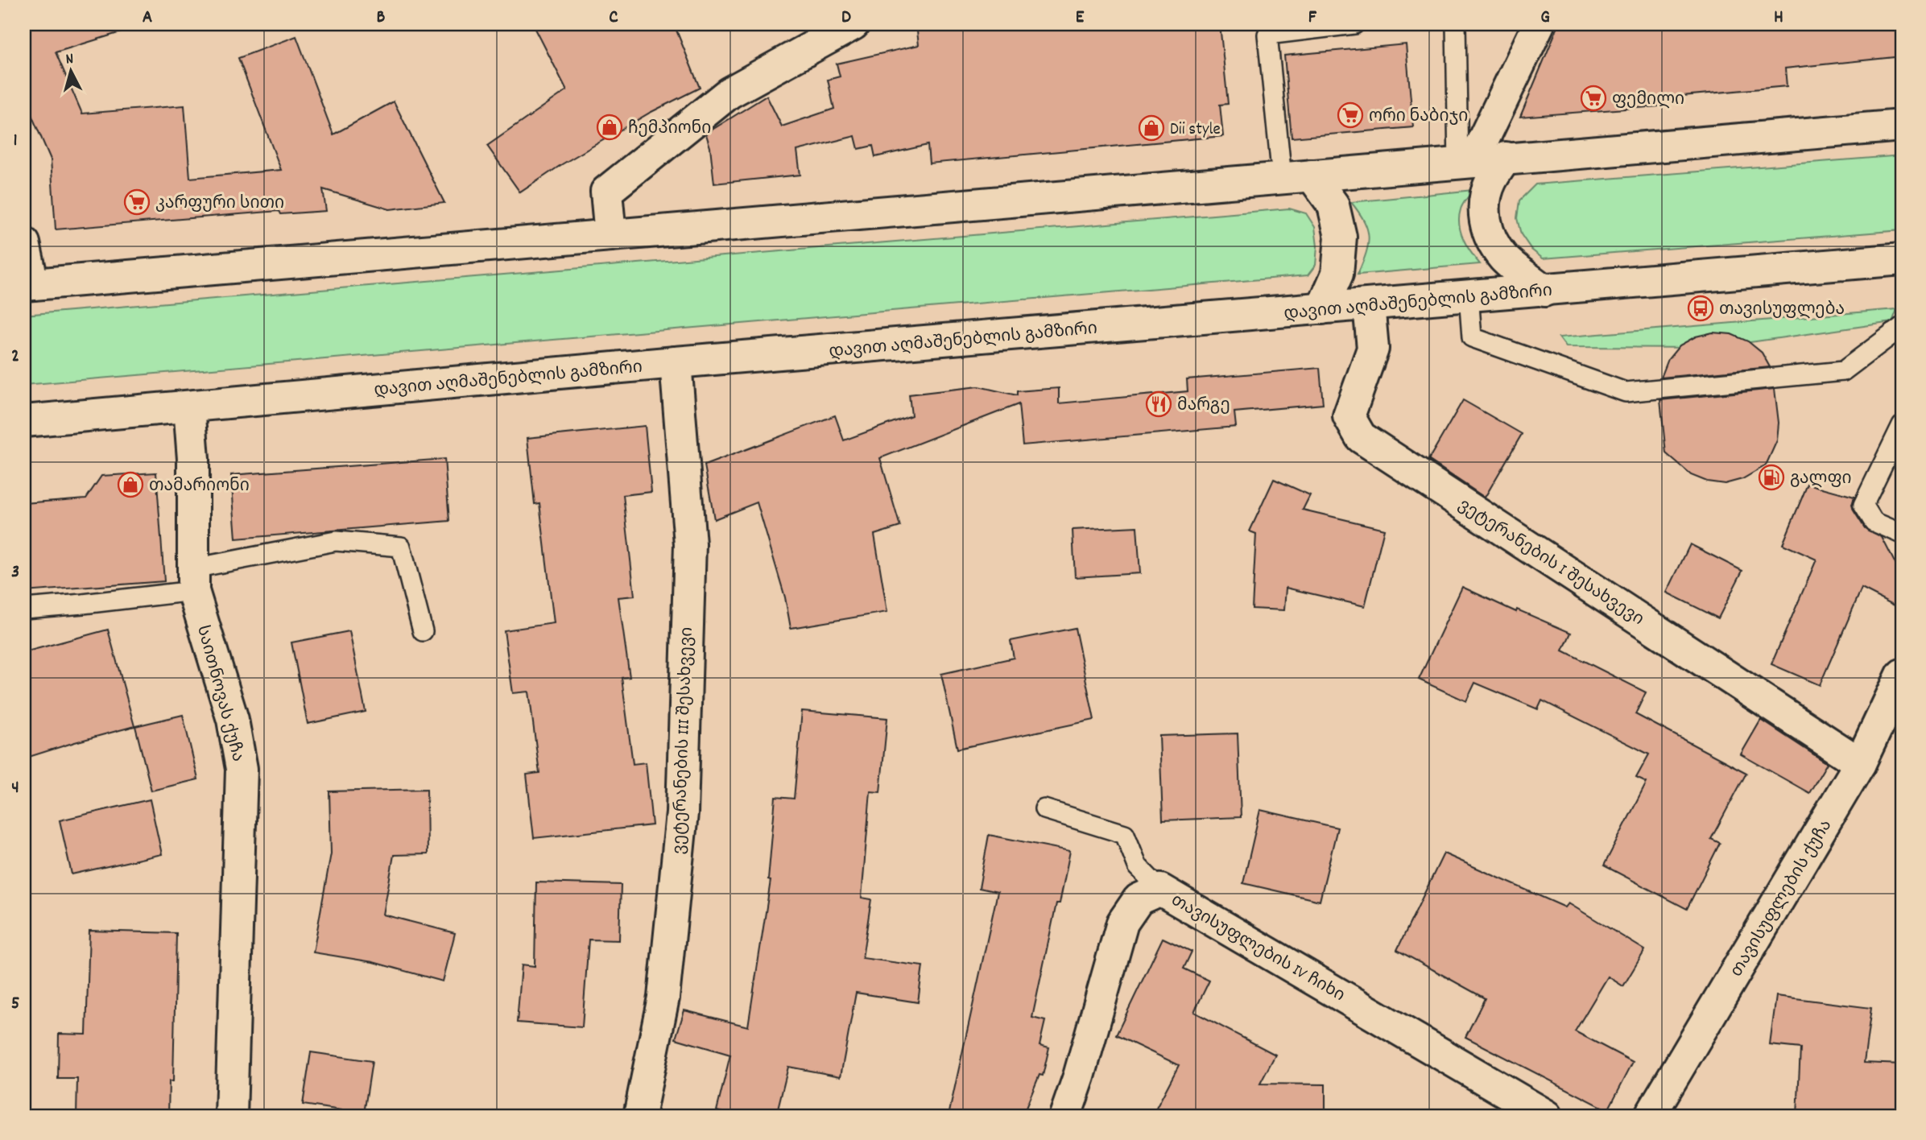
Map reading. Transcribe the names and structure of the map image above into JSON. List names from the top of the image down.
{
  "streets": {
    "main road": [
      "დავით აღმაშენებლის გამზირი",
      "ვეტერანების I შესახვევი",
      "საითნოვას ქუჩა",
      "ვეტერანების III შესახვევი",
      "თავისუფლების ქუჩა",
      "თავისუფლების IV ჩიხი"
    ]
  },
  "crossings": [
    ["დავით აღმაშენებლის გამზირი", "ვეტერანების I შესახვევი"],
    ["დავით აღმაშენებლის გამზირი", "საითნოვას ქუჩა"],
    ["დავით აღმაშენებლის გამზირი", "ვეტერანების III შესახვევი"],
    ["ვეტერანების I შესახვევი", "თავისუფლების ქუჩა"]
  ],
  "places": {
    "supermarket": ["ფემილი", "ორი ნაბიჯი", "კარფური სითი"],
    "shop": ["ჩემპიონი", "Dii style", "თამარიონი"],
    "bus stop": ["თავისუფლება"],
    "restaurant": ["მარგე"],
    "fuel station": ["გალფი"]
  },
  "north": "top",
  "grid": {
    "columns": [
      "A",
      "B",
      "C",
      "D",
      "E",
      "F",
      "G",
      "H"
    ],
    "rows": [
      "1",
      "2",
      "3",
      "4",
      "5"
    ]
  }
}
